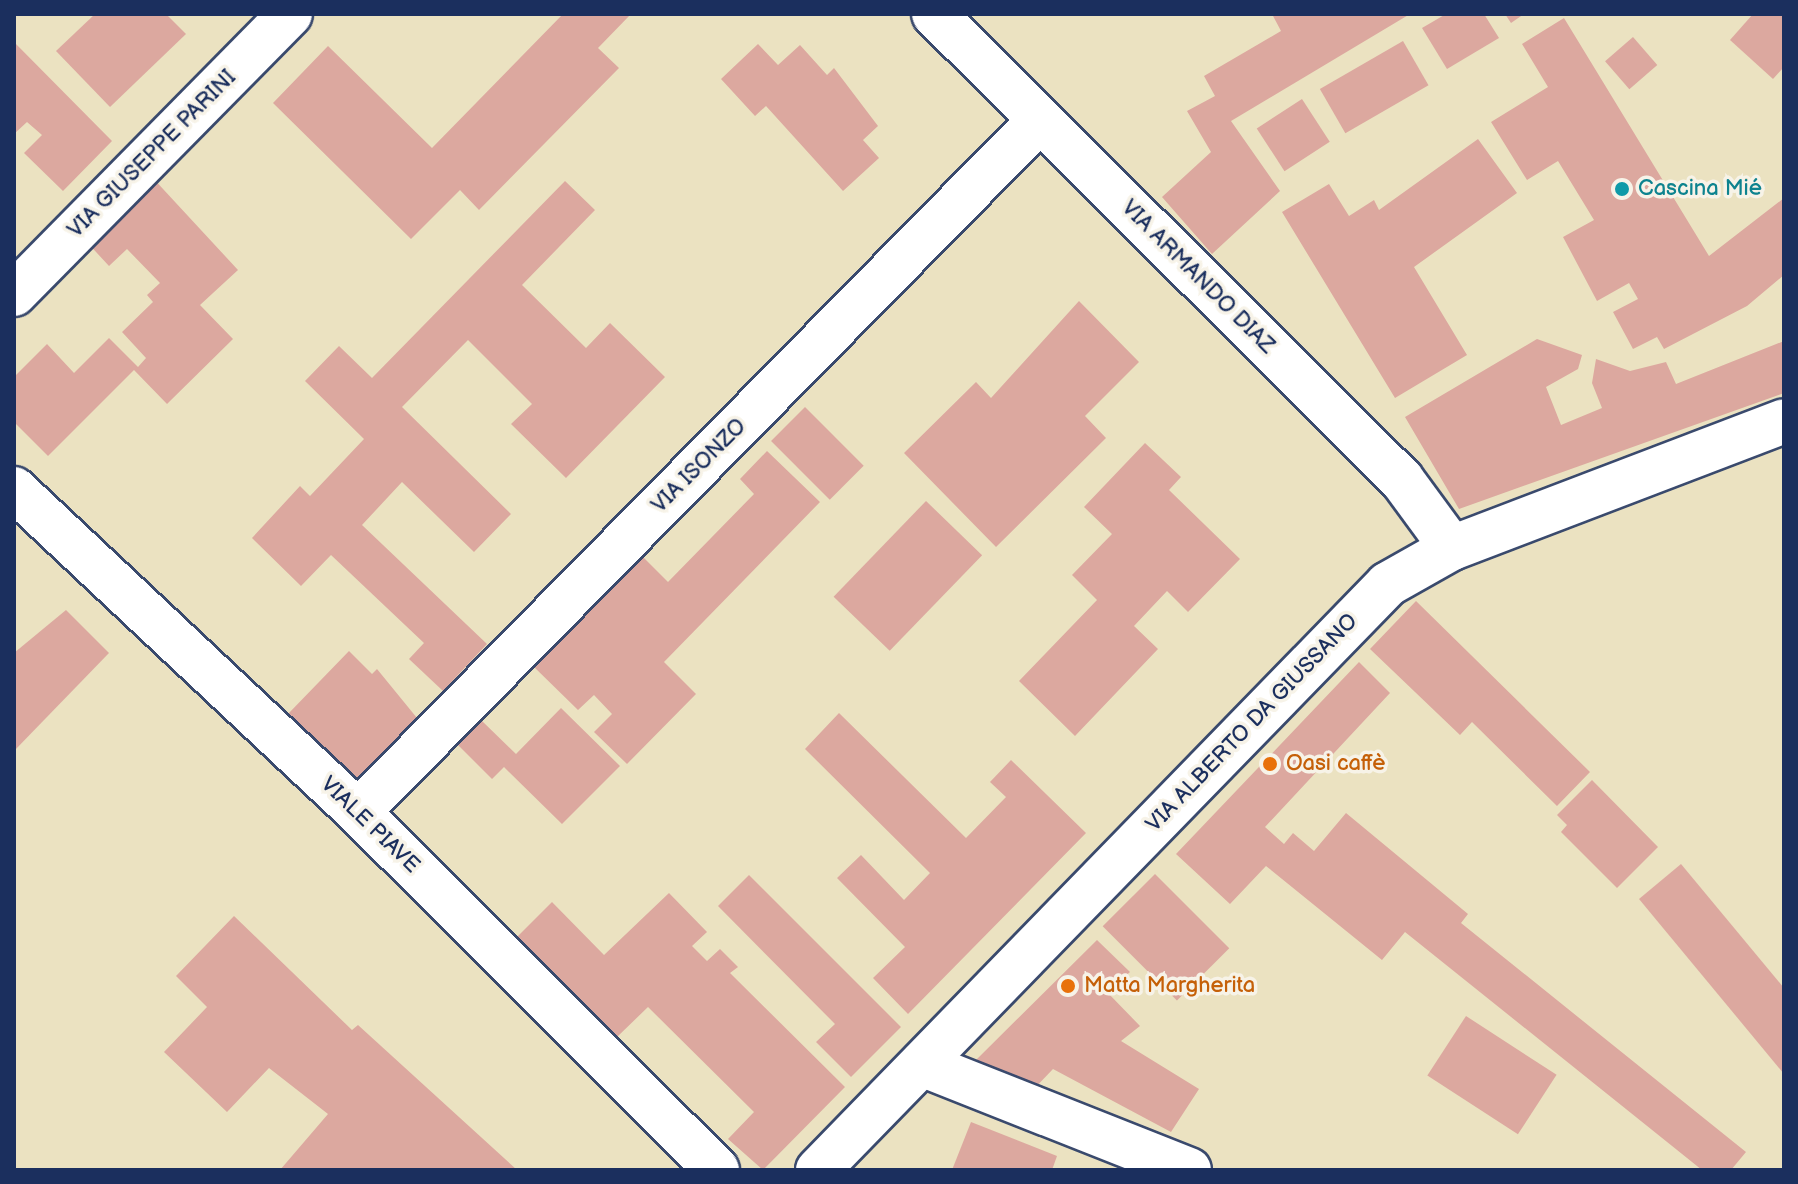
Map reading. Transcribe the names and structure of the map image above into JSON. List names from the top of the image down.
{
  "streets": {
    "street": [
      "VIA GIUSEPPE PARINI",
      "VIA ARMANDO DIAZ",
      "VIA ISONZO",
      "VIA ALBERTO DA GIUSSANO",
      "VIALE PIAVE"
    ]
  },
  "crossings": [
    ["VIA ARMANDO DIAZ", "VIA ISONZO"],
    ["VIA ARMANDO DIAZ", "VIA ALBERTO DA GIUSSANO"],
    ["VIA ISONZO", "VIALE PIAVE"]
  ],
  "places": ["Cascina Mié", "Oasi caffè", "Matta Margherita"]
}
